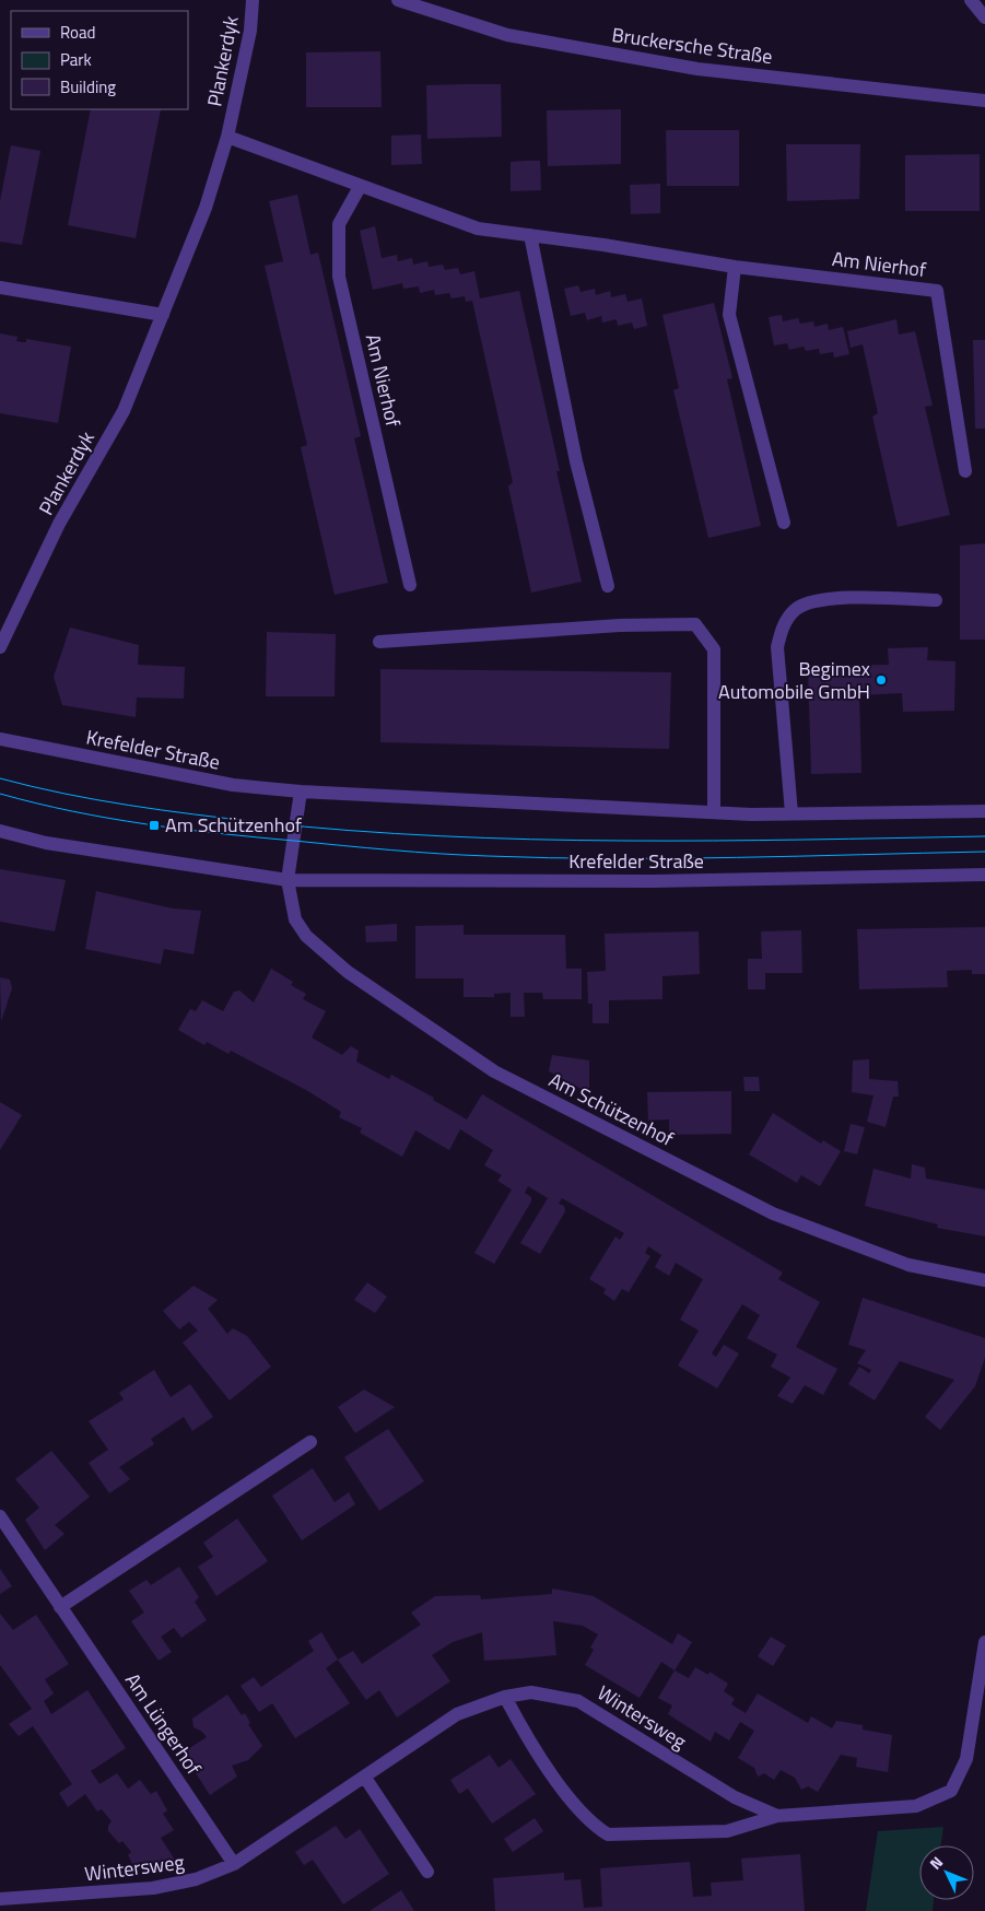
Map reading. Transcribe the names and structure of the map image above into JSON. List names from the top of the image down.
{
  "streets": {
    "street": [
      "Bruckersche Straße",
      "Plankerdyk",
      "Am Nierhof",
      "Krefelder Straße",
      "Am Schützenhof",
      "Wintersweg",
      "Am Lüngerhof"
    ]
  },
  "crossings": [
    ["Plankerdyk", "Am Nierhof"],
    ["Krefelder Straße", "Am Schützenhof"],
    ["Wintersweg", "Am Lüngerhof"]
  ],
  "places": {
    "other": ["Begimex Automobile GmbH"],
    "transit": ["Am Schützenhof"]
  },
  "legend": ["Road", "Park", "Building"],
  "north": "top left"
}
